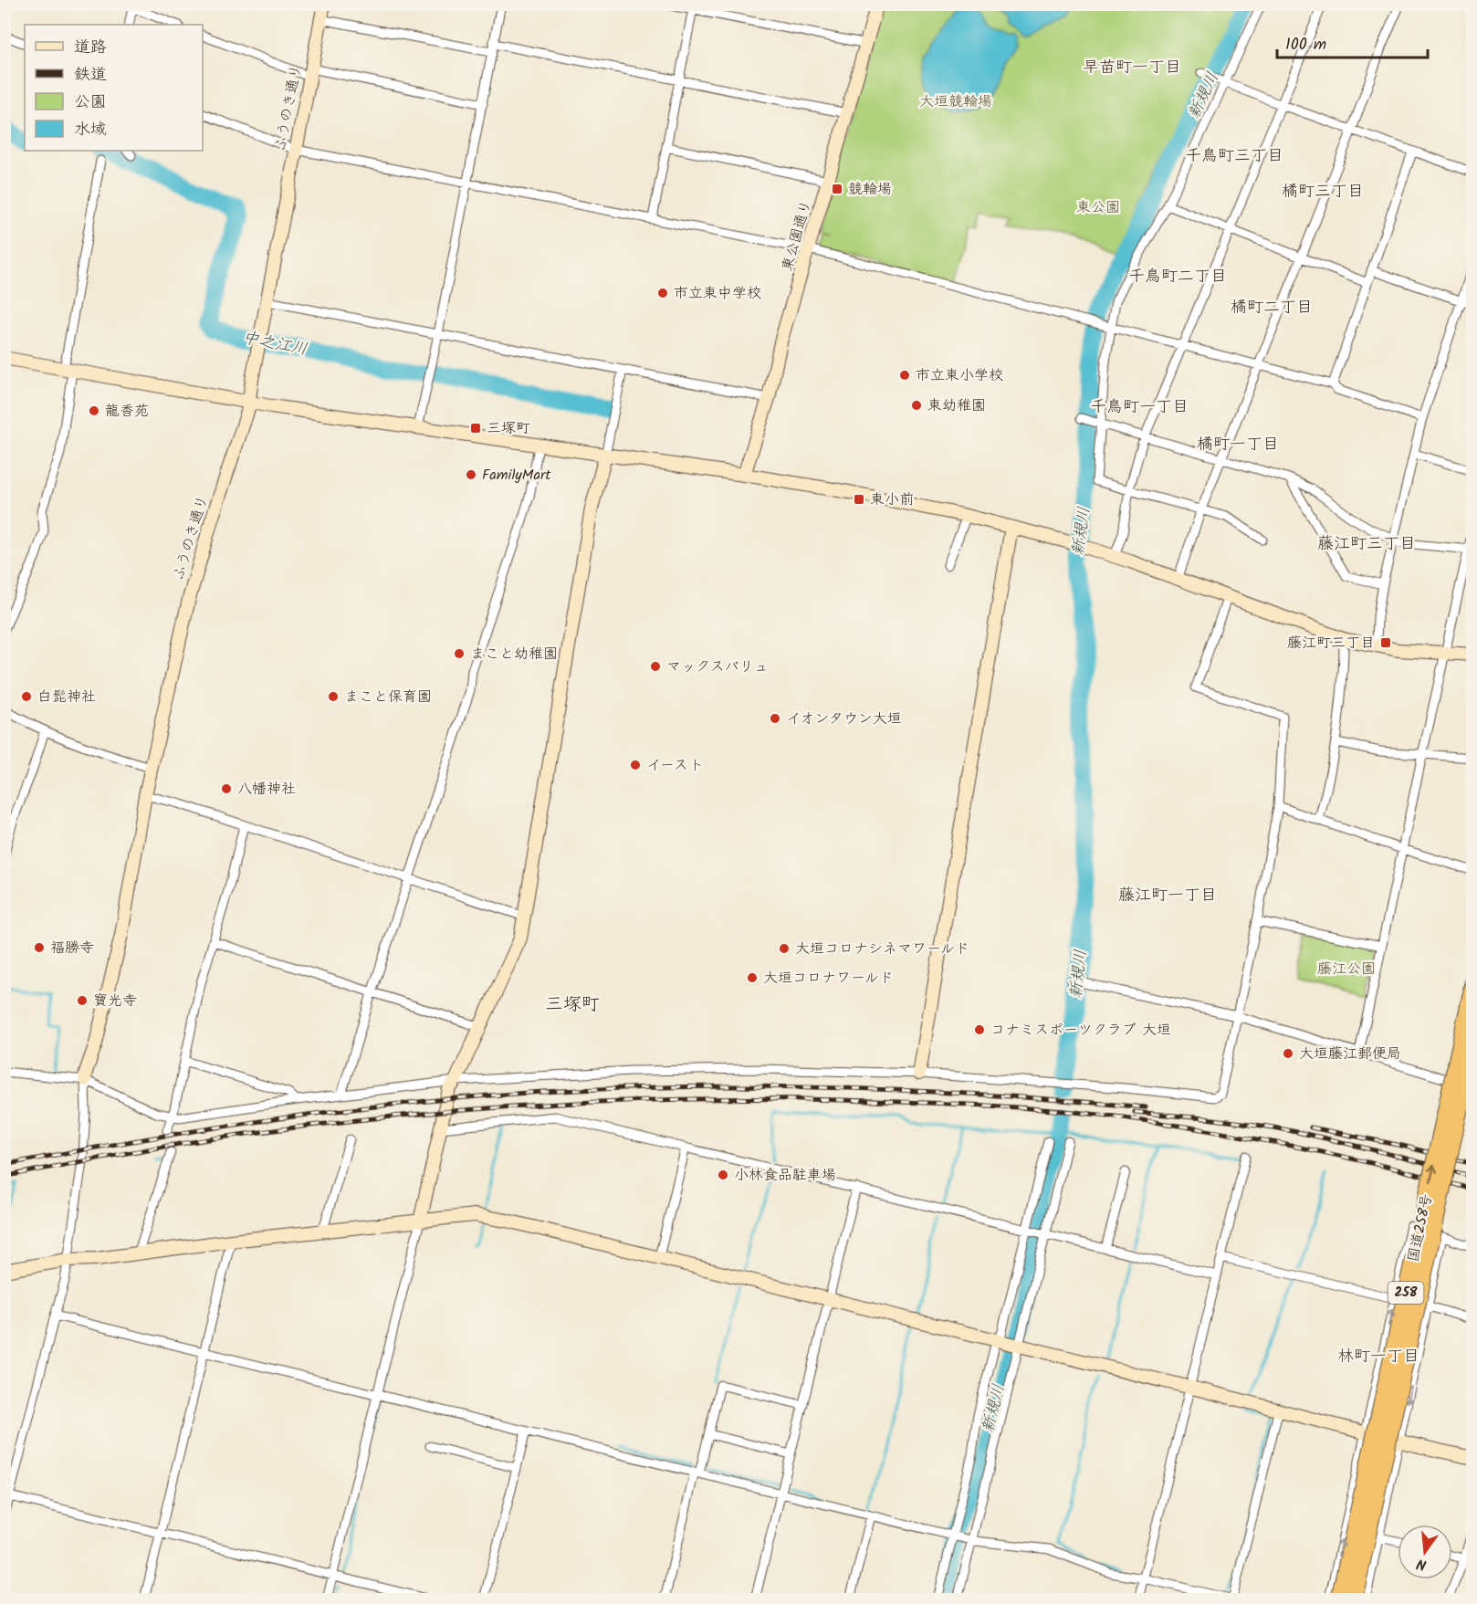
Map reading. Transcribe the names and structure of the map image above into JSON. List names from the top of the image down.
{
  "streets": {
    "highway": ["国道258号", "258"],
    "street": ["ふうのき通り", "東公園通り"]
  },
  "districts": [
    "早苗町一丁目",
    "千鳥町三丁目",
    "橘町三丁目",
    "千鳥町二丁目",
    "橘町二丁目",
    "千鳥町一丁目",
    "橘町一丁目",
    "藤江町三丁目",
    "藤江町一丁目",
    "三塚町",
    "林町一丁目"
  ],
  "water": ["新規川", "中之江川"],
  "parks": ["大垣競輪場", "東公園", "藤江公園"],
  "places": {
    "transit": [
      "競輪場",
      "三塚町",
      "東小前",
      "藤江町三丁目"
    ],
    "other": [
      "市立東中学校",
      "市立東小学校",
      "東幼稚園",
      "龍香苑",
      "FamilyMart",
      "まこと幼稚園",
      "マックスバリュ",
      "白髭神社",
      "まこと保育園",
      "イオンタウン大垣",
      "イースト",
      "八幡神社",
      "福勝寺",
      "大垣コロナシネマワールド",
      "大垣コロナワールド",
      "寶光寺",
      "コナミスポーツクラブ 大垣",
      "大垣藤江郵便局",
      "小林食品駐車場"
    ]
  },
  "legend": [
    "道路",
    "鉄道",
    "公園",
    "水域"
  ],
  "scale_bar": "100 m",
  "north": "bottom"
}
